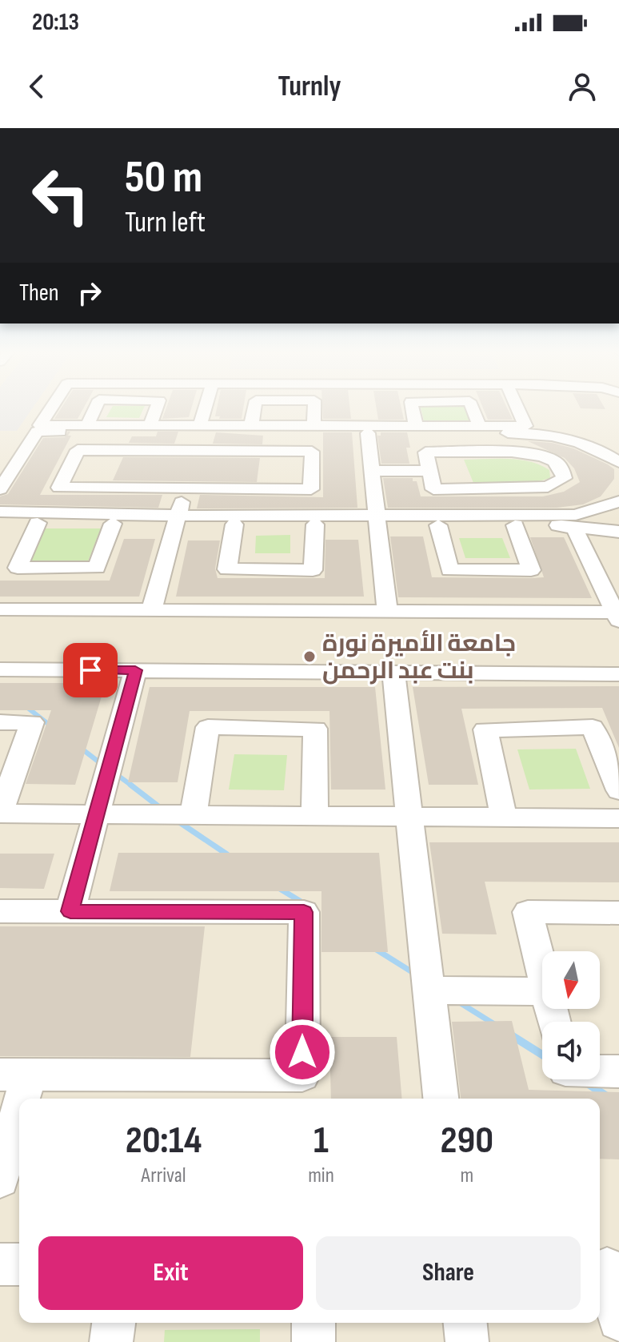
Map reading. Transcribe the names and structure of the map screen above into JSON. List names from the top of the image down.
{
  "places": ["جامعة الأميرة نورة بنت عبد الرحمن"],
  "north": "bottom",
  "page": {
    "status": "20:13",
    "header": "Turnly",
    "turn": ["50 m", "Turn left"],
    "then": "Then",
    "eta": [
      "20:14",
      "Arrival",
      "1",
      "min",
      "290",
      "m"
    ],
    "buttons": ["Exit", "Share"]
  }
}
